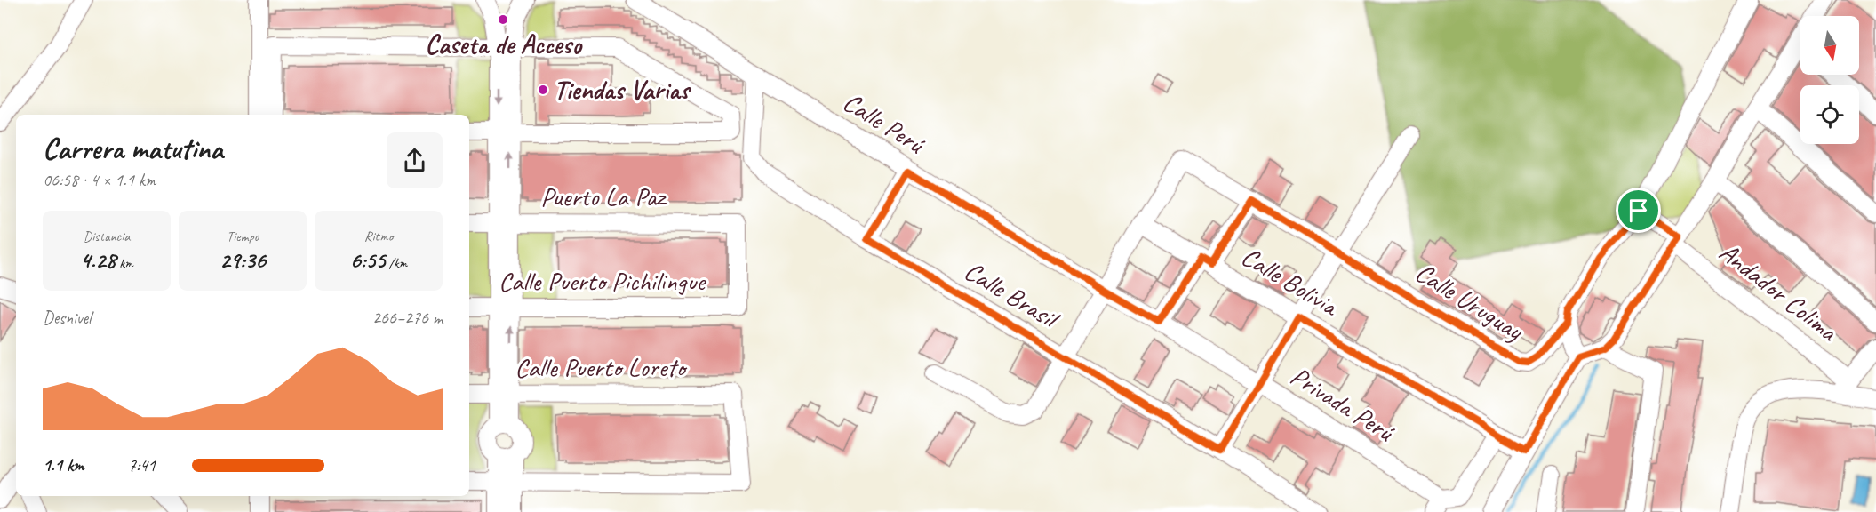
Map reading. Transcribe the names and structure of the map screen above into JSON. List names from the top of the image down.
{
  "streets": {
    "street": [
      "Calle Perú",
      "Puerto La Paz",
      "Calle Puerto Pichilingue",
      "Calle Bolivia",
      "Andador Colima",
      "Calle Brasil",
      "Calle Uruguay",
      "Calle Puerto Loreto",
      "Privada Perú"
    ]
  },
  "crossings": [
    ["Calle Perú", "Calle Brasil"],
    ["Calle Perú", "Privada Perú"],
    ["Puerto La Paz", "Calle Puerto Pichilingue"],
    ["Calle Bolivia", "Calle Uruguay"]
  ],
  "places": ["Caseta de Acceso", "Tiendas Varias"],
  "north": "bottom",
  "page": {
    "heading": ["Carrera matutina", "06:58 · 4 × 1.1 km"],
    "stats": [
      ["Distancia", "4.28 km"],
      ["Tiempo", "29:36"],
      ["Ritmo", "6:55 /km"]
    ],
    "chart": ["Desnivel", "266–276 m"],
    "list": [
      {
        "name": "1.1 km",
        "note": "7:41"
      }
    ]
  }
}
